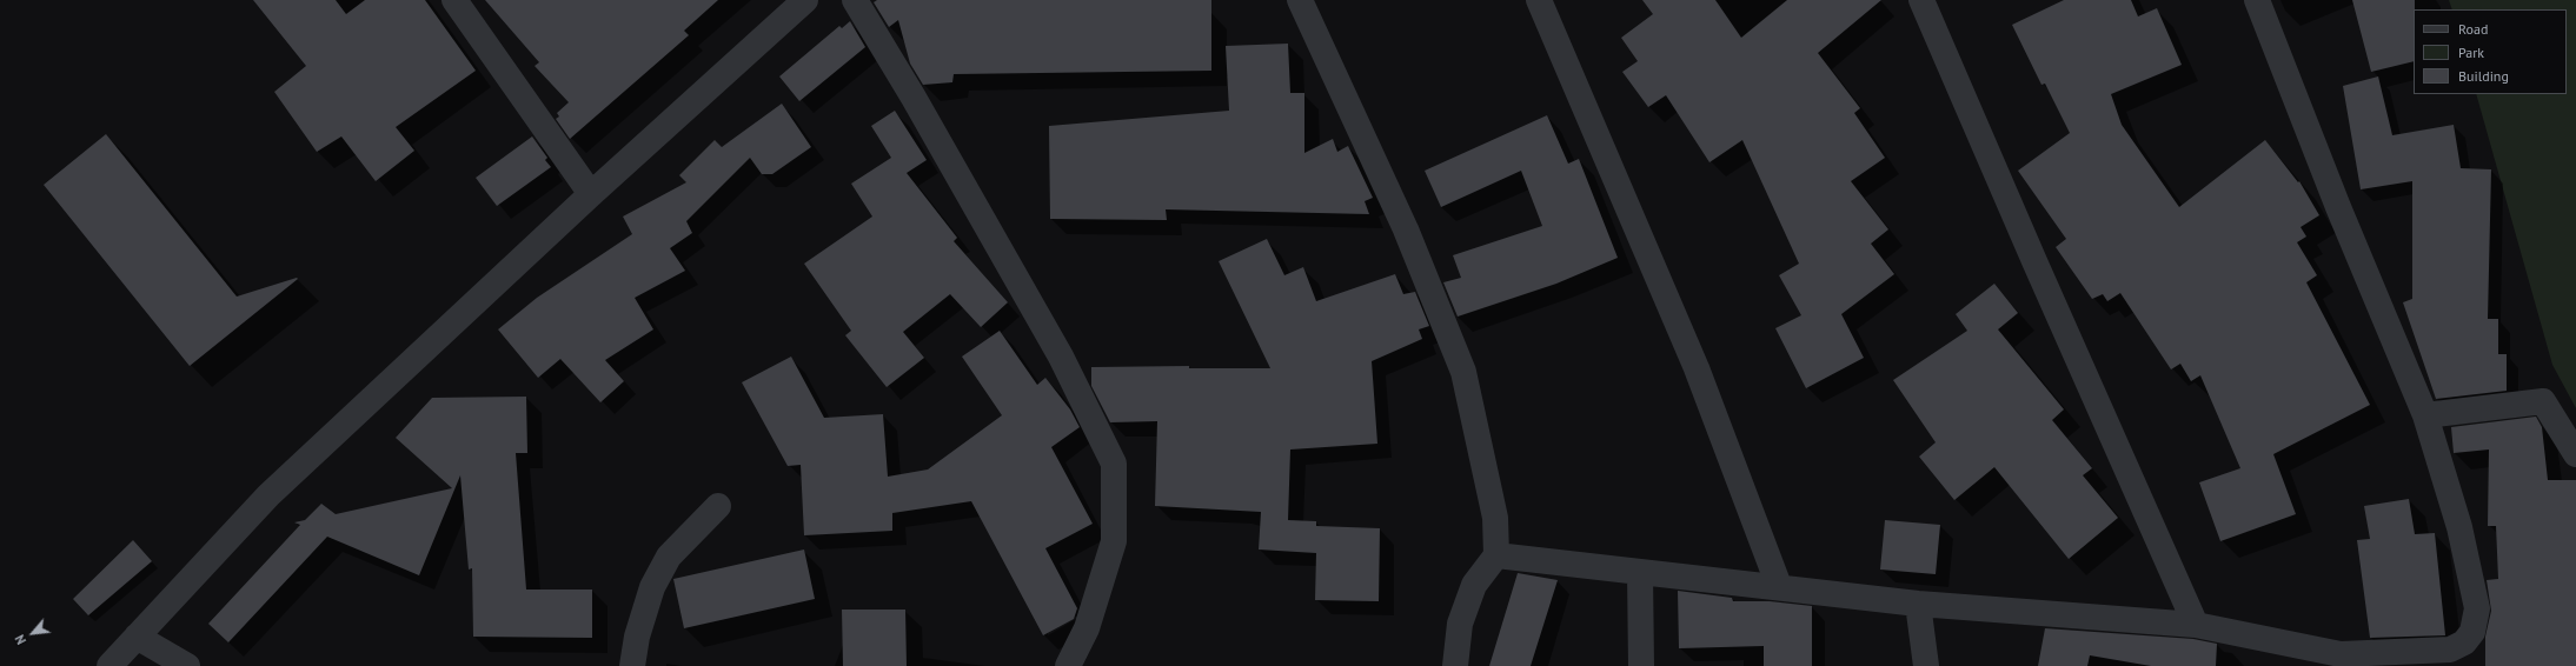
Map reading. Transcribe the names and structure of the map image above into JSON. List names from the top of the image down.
{
  "legend": ["Road", "Park", "Building"],
  "north": "bottom left"
}
